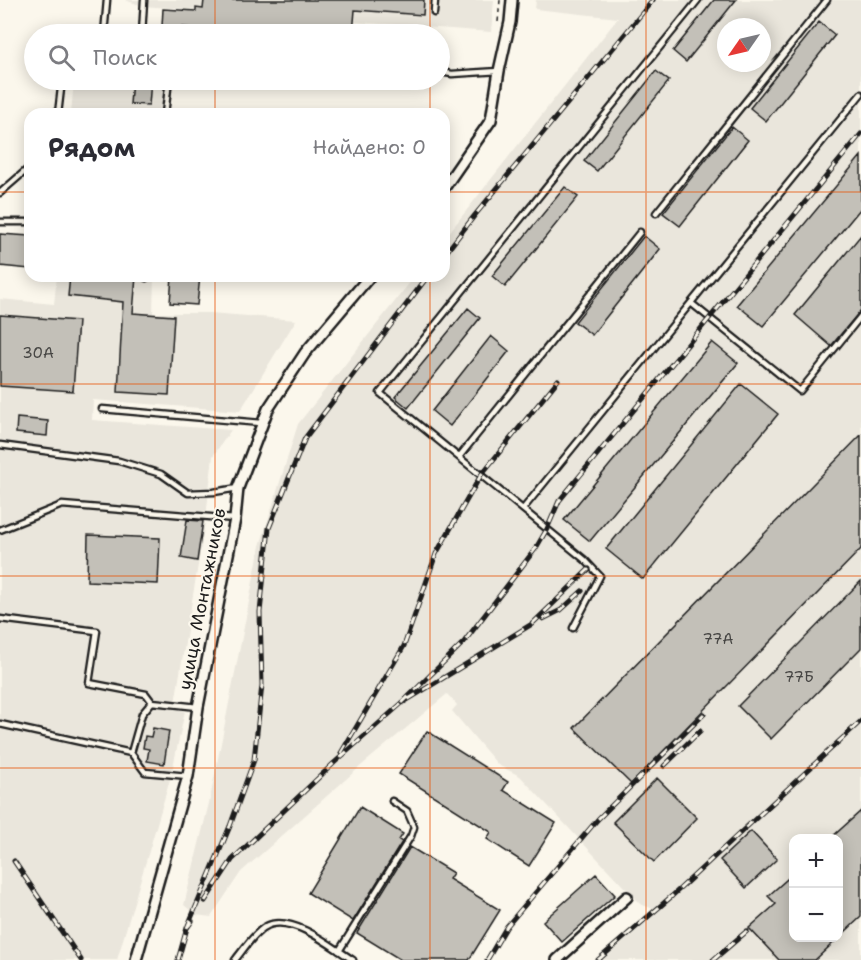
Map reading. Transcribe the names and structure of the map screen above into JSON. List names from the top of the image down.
{
  "streets": {
    "street": ["улица Монтажников"]
  },
  "house_numbers": ["30А", "77А", "77Б"],
  "north": "bottom left",
  "page": {
    "search": "Поиск",
    "heading": ["Рядом", "Найдено: 0"],
    "map_buttons": ["+", "−"]
  }
}
